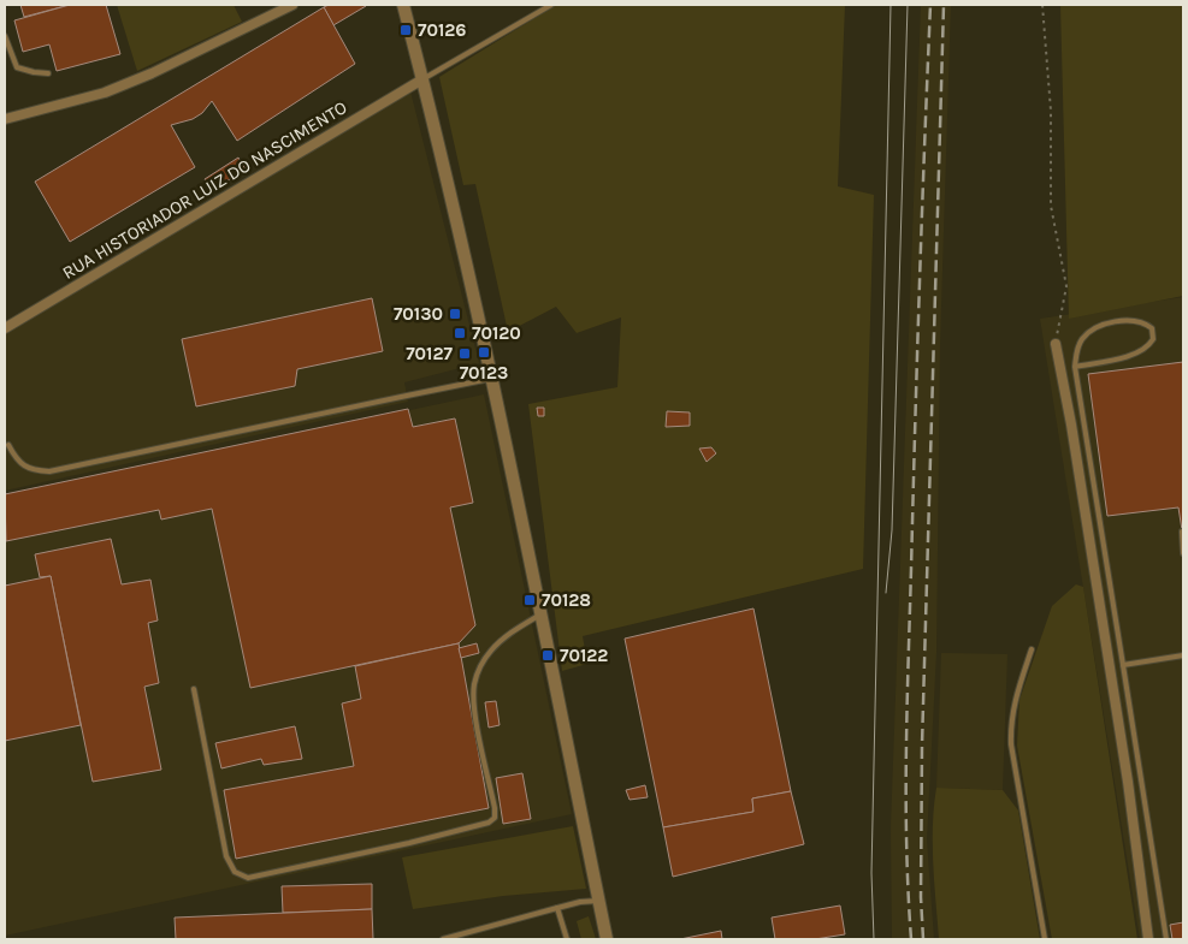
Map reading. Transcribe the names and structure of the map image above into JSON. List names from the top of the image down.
{
  "streets": {
    "street": ["RUA HISTORIADOR LUIZ DO NASCIMENTO"]
  },
  "places": {
    "transit": [
      "70126",
      "70130",
      "70120",
      "70123",
      "70127",
      "70128",
      "70122"
    ]
  }
}
